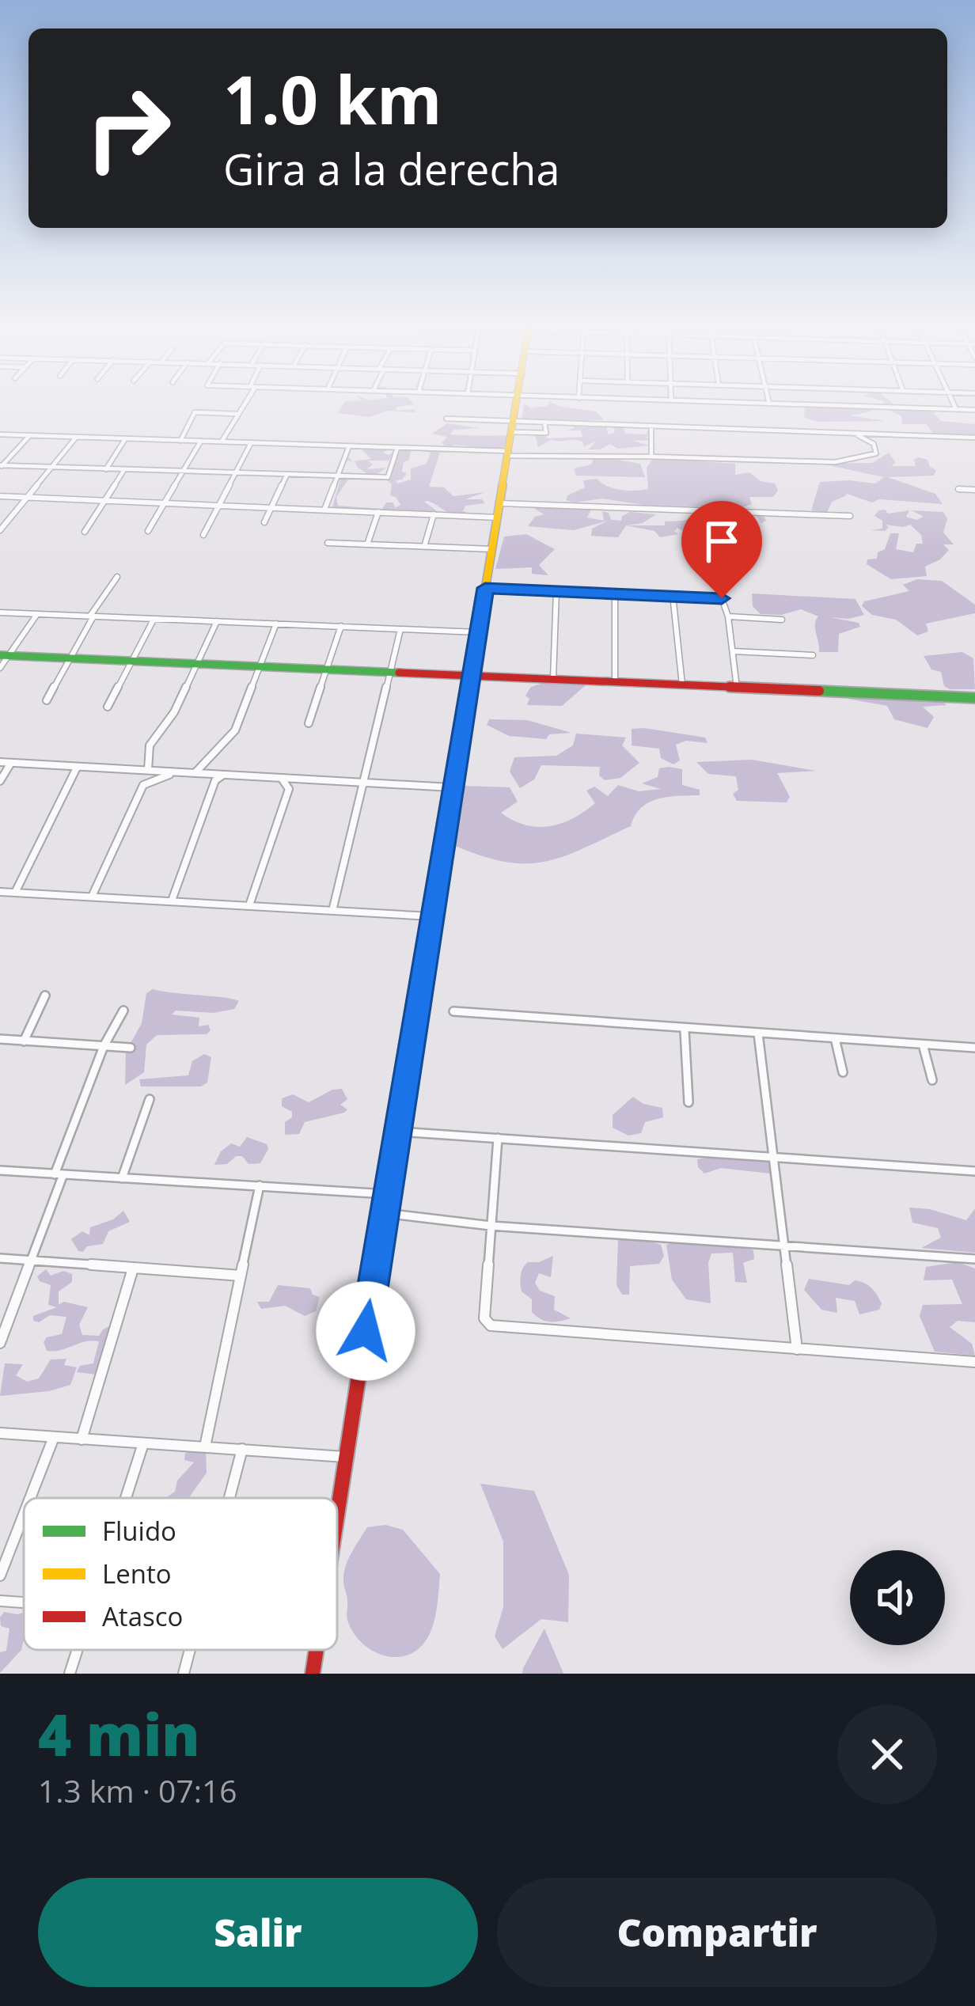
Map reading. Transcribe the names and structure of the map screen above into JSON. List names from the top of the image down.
{
  "legend": ["Fluido", "Lento", "Atasco"],
  "page": {
    "turn": ["1.0 km", "Gira a la derecha"],
    "heading": ["4 min", "1.3 km · 07:16"],
    "buttons": ["Salir", "Compartir"]
  }
}
